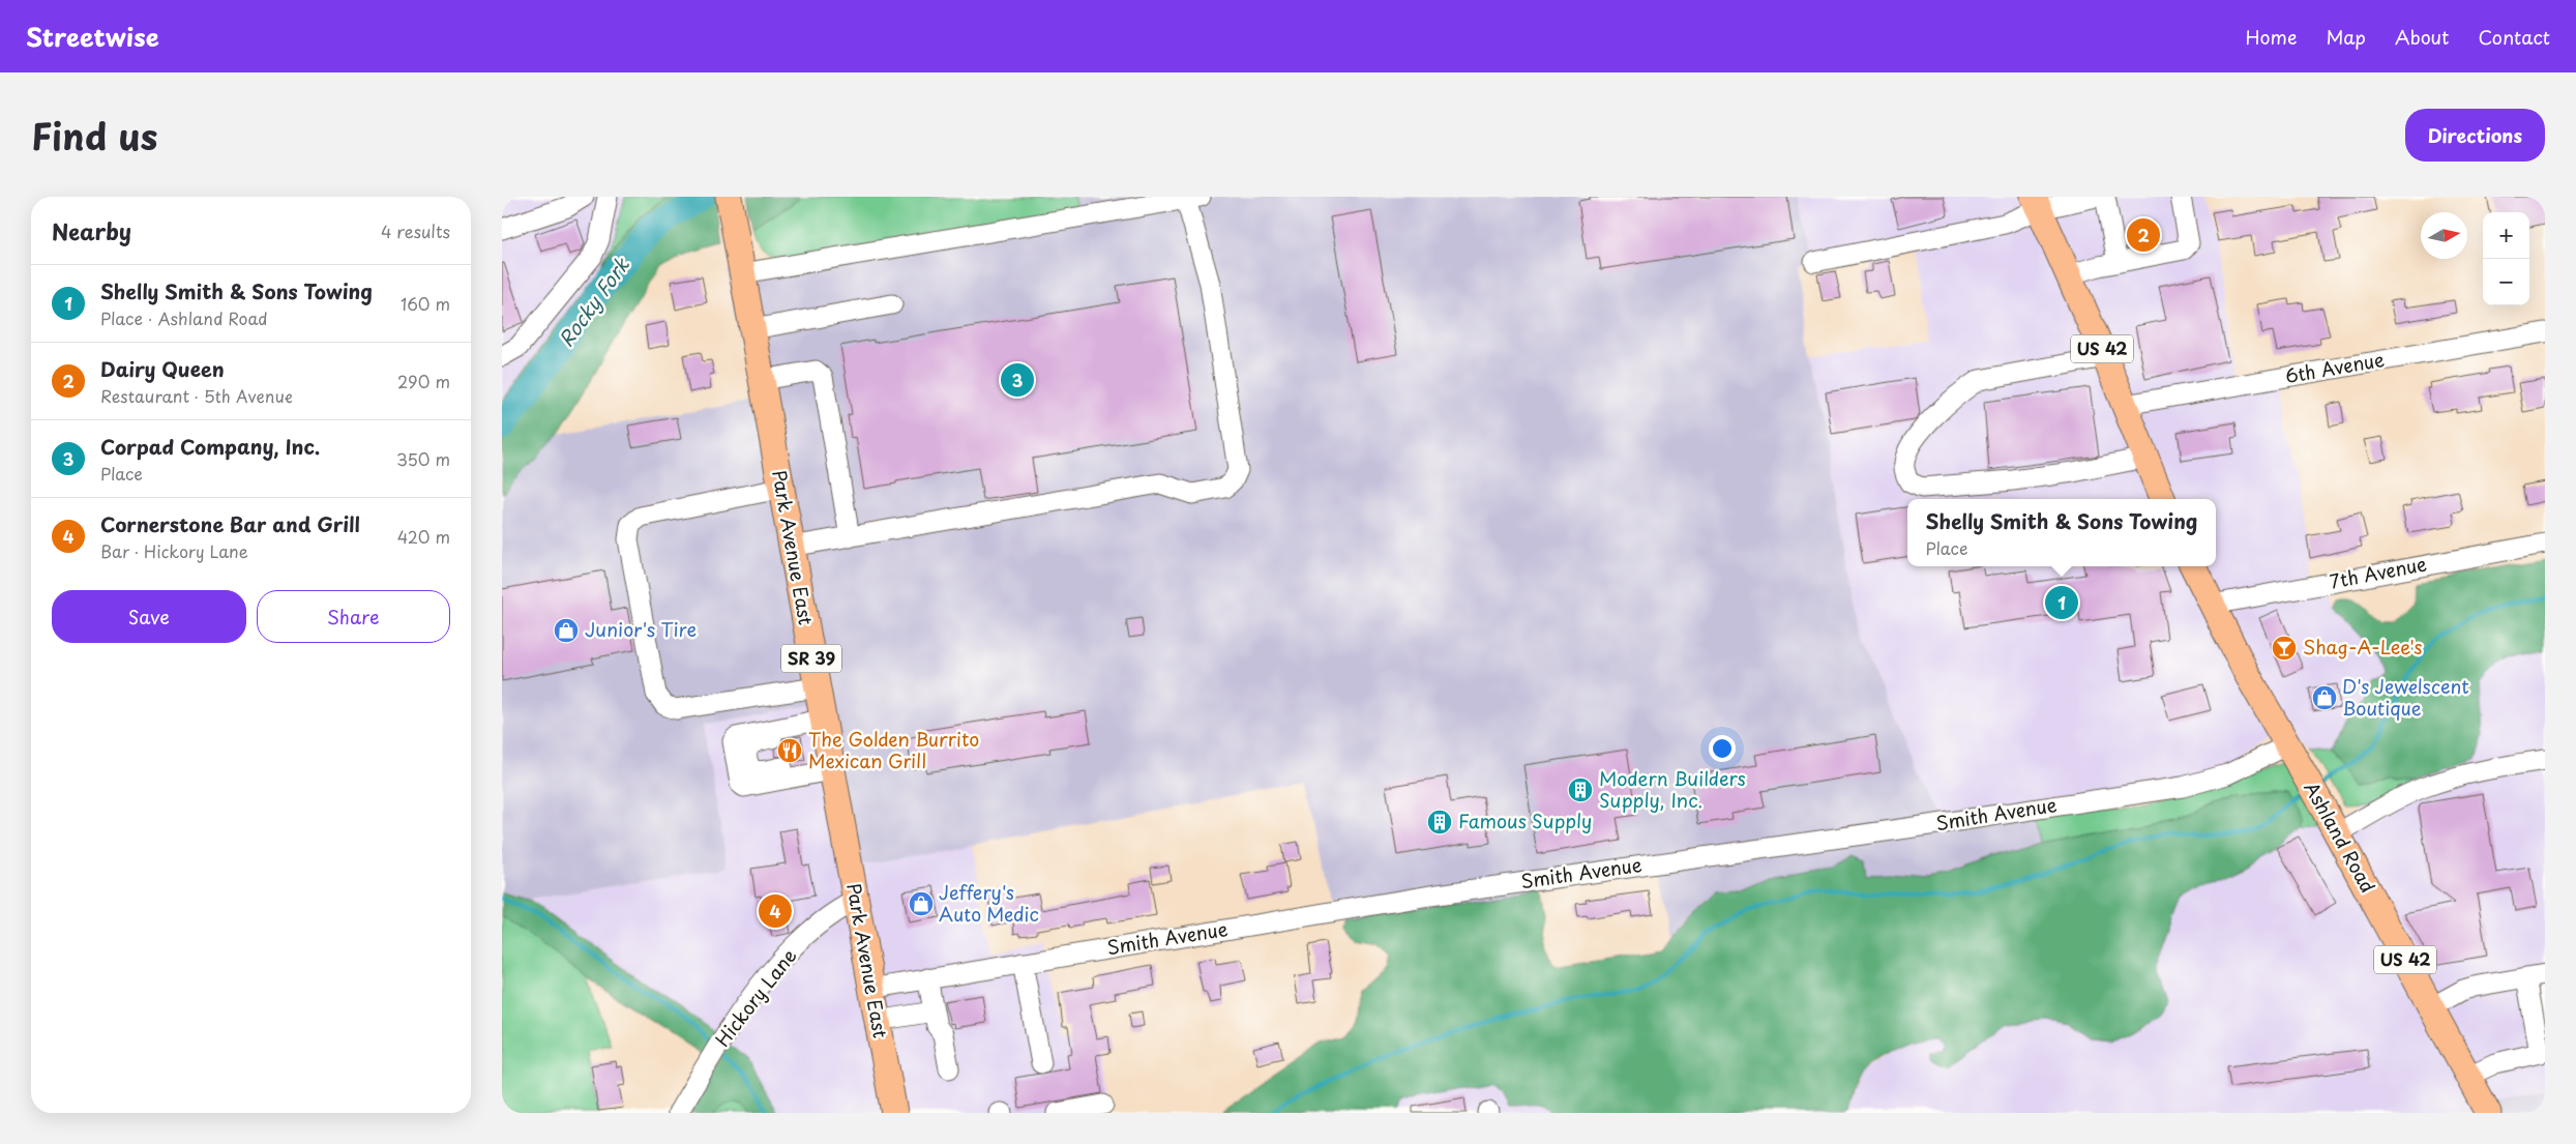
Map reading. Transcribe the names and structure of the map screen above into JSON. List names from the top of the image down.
{
  "streets": {
    "main road": [
      "US 42",
      "Park Avenue East",
      "SR 39",
      "Ashland Road"
    ],
    "street": [
      "6th Avenue",
      "7th Avenue",
      "Smith Avenue",
      "Hickory Lane"
    ]
  },
  "crossings": [
    ["US 42", "6th Avenue"],
    ["Park Avenue East", "Smith Avenue"],
    ["Park Avenue East", "Hickory Lane"],
    ["7th Avenue", "Ashland Road"],
    ["Smith Avenue", "Ashland Road"]
  ],
  "water": ["Rocky Fork"],
  "places": {
    "shop": ["Junior's Tire", "D's Jewelscent Boutique", "Jeffery's Auto Medic"],
    "bar": ["Shag-A-Lee's"],
    "restaurant": ["The Golden Burrito Mexican Grill"],
    "building": ["Modern Builders Supply, Inc.", "Famous Supply"]
  },
  "north": "right",
  "page": {
    "header": "Streetwise",
    "nav": [
      "Home",
      "Map",
      "About",
      "Contact"
    ],
    "title": "Find us",
    "buttons": [
      "Directions",
      ["Save", "Share"]
    ],
    "heading": ["Nearby", "4 results"],
    "map_buttons": ["+", "−"],
    "pins": [
      "2",
      "3",
      "1",
      "4"
    ],
    "list": [
      {
        "mark": "1",
        "name": "Shelly Smith & Sons Towing",
        "note": "Place · Ashland Road",
        "value": "160 m"
      },
      {
        "mark": "2",
        "name": "Dairy Queen",
        "note": "Restaurant · 5th Avenue",
        "value": "290 m"
      },
      {
        "mark": "3",
        "name": "Corpad Company, Inc.",
        "note": "Place",
        "value": "350 m"
      },
      {
        "mark": "4",
        "name": "Cornerstone Bar and Grill",
        "note": "Bar · Hickory Lane",
        "value": "420 m"
      }
    ],
    "popup": ["Shelly Smith & Sons Towing", "Place"]
  }
}
